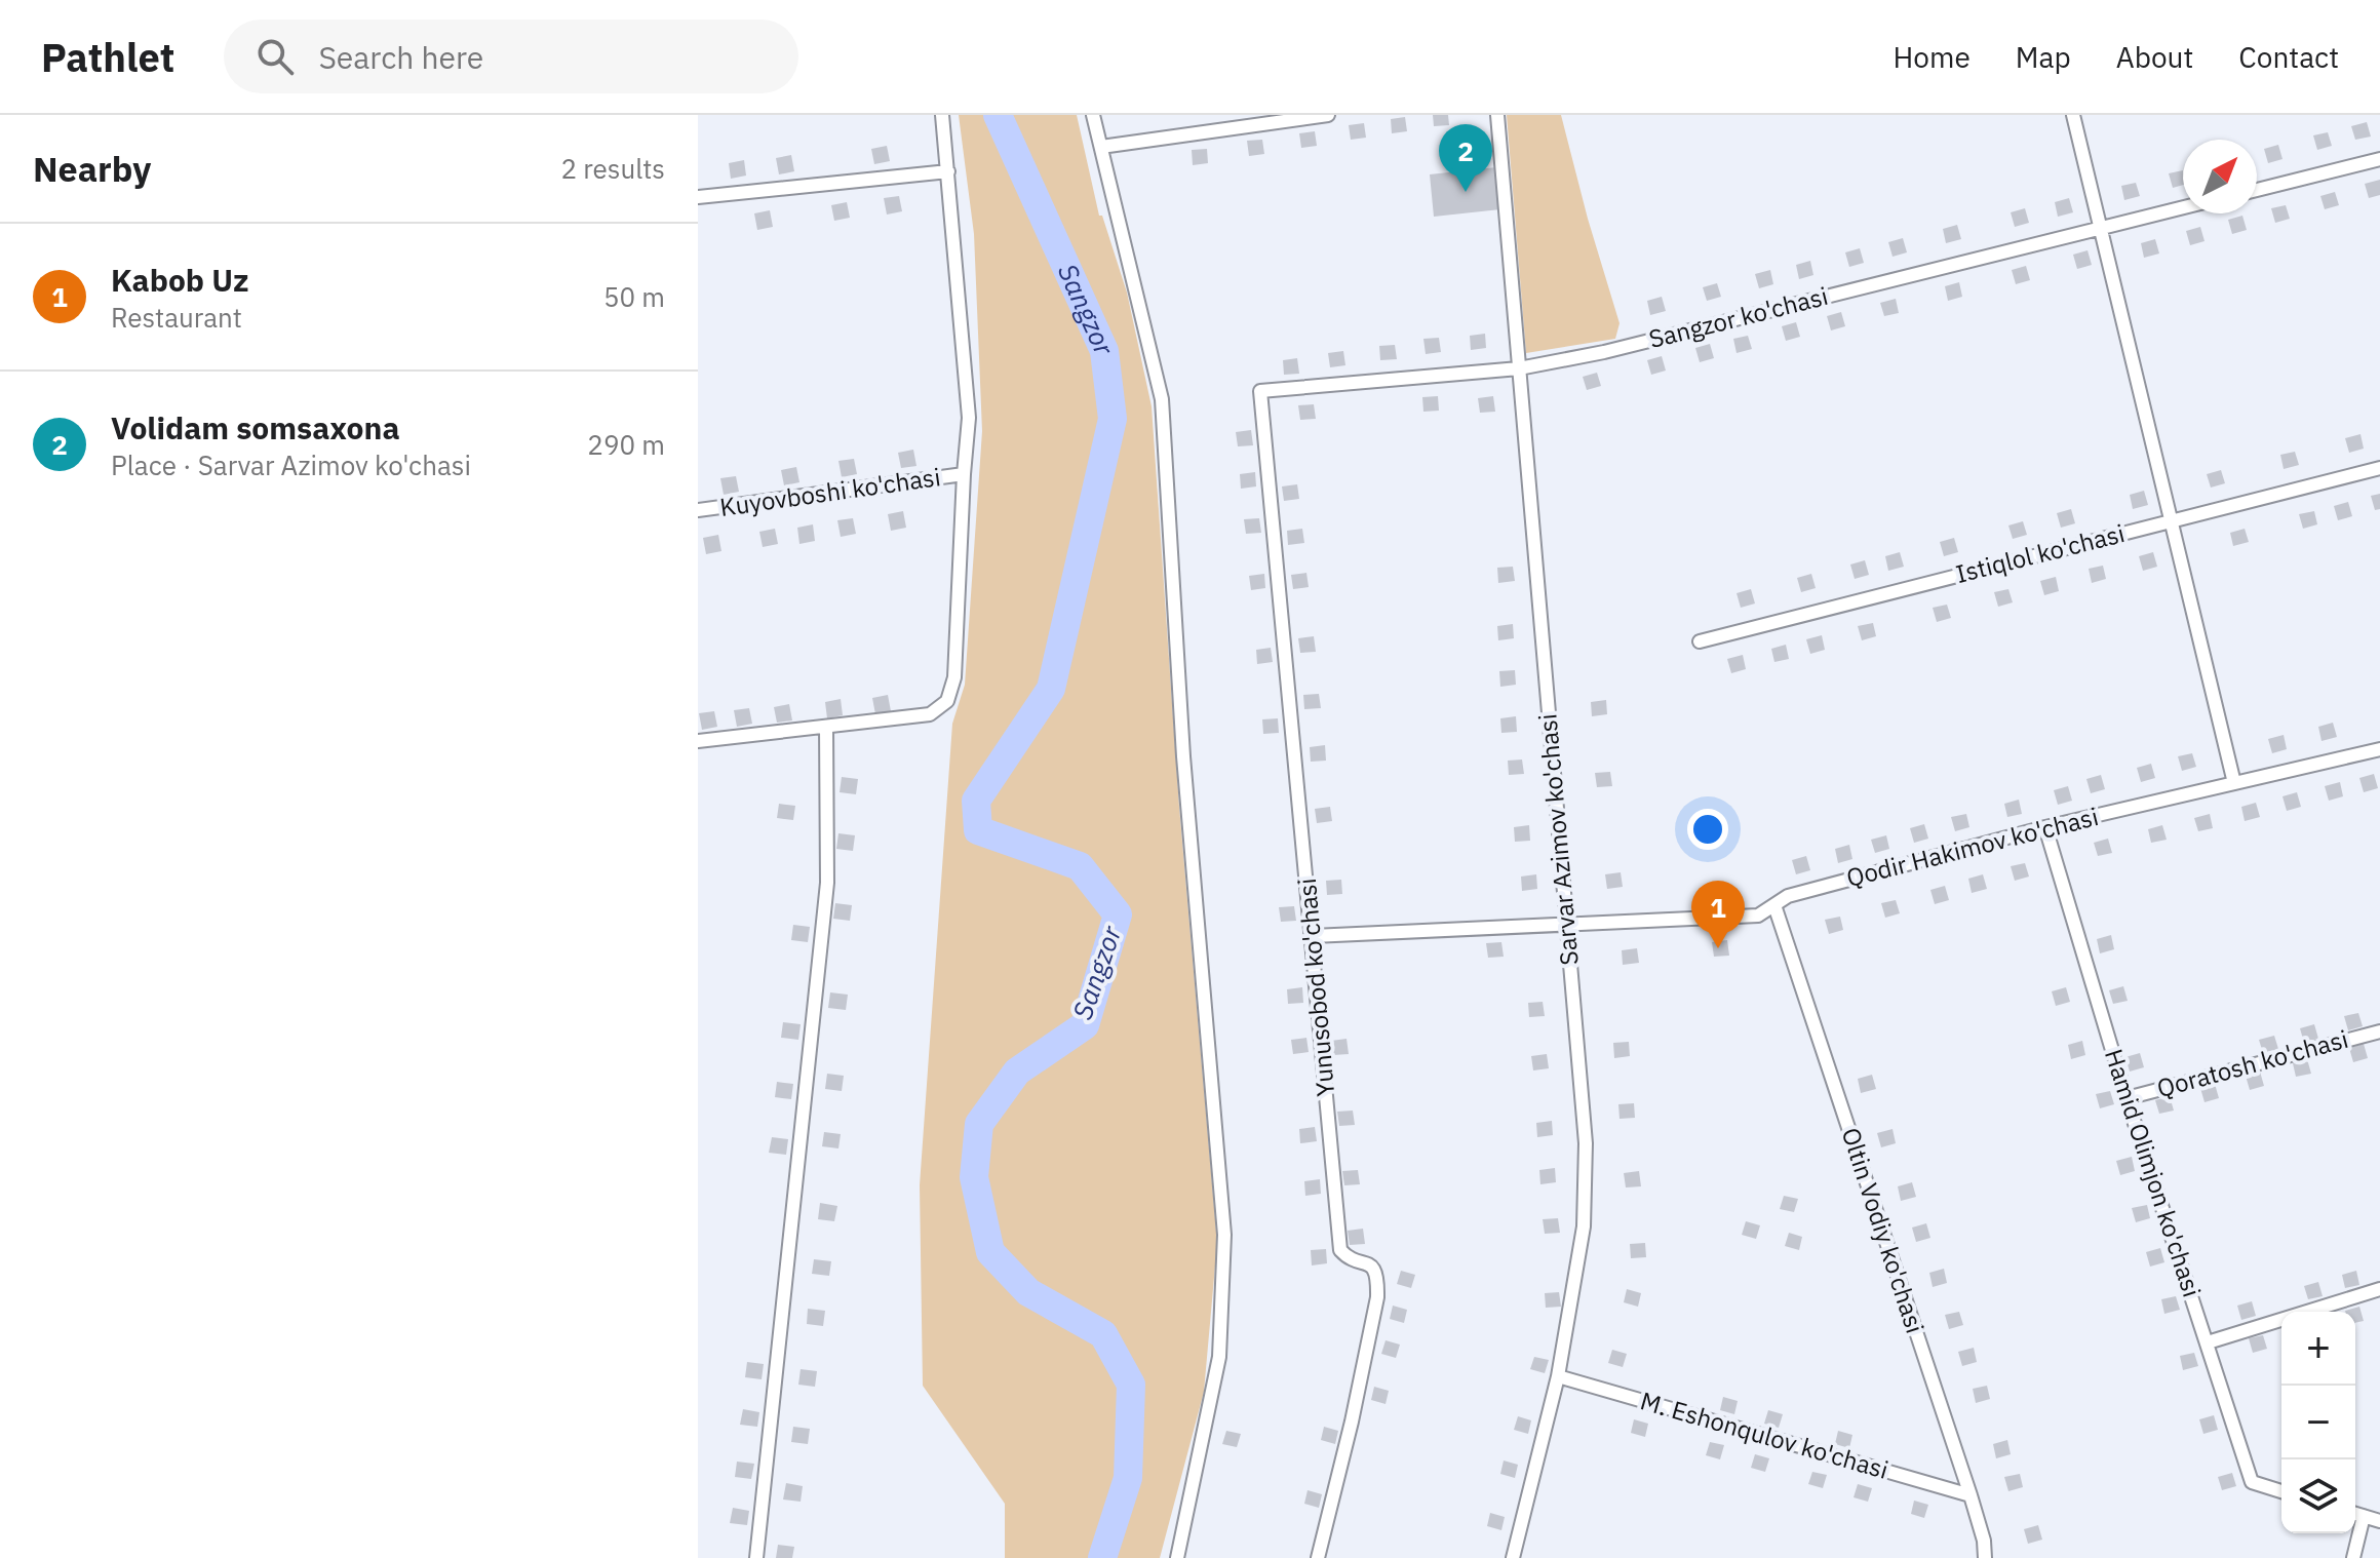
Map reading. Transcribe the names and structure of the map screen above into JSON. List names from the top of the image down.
{
  "streets": {
    "street": [
      "Sangzor ko'chasi",
      "Kuyovboshi ko'chasi",
      "Istiqlol ko'chasi",
      "Sarvar Azimov ko'chasi",
      "Qodir Hakimov ko'chasi",
      "Yunusobod ko'chasi",
      "Qoratosh ko'chasi",
      "Hamid Olimjon ko'chasi",
      "Oltin Vodiy ko'chasi",
      "M. Eshonqulov ko'chasi"
    ]
  },
  "crossings": [
    ["Sangzor ko'chasi", "Sarvar Azimov ko'chasi"],
    ["Sangzor ko'chasi", "Yunusobod ko'chasi"],
    ["Sarvar Azimov ko'chasi", "Qodir Hakimov ko'chasi"],
    ["Sarvar Azimov ko'chasi", "M. Eshonqulov ko'chasi"],
    ["Qodir Hakimov ko'chasi", "Yunusobod ko'chasi"],
    ["Qodir Hakimov ko'chasi", "Hamid Olimjon ko'chasi"],
    ["Qodir Hakimov ko'chasi", "Oltin Vodiy ko'chasi"],
    ["Qoratosh ko'chasi", "Hamid Olimjon ko'chasi"],
    ["Oltin Vodiy ko'chasi", "M. Eshonqulov ko'chasi"]
  ],
  "water": ["Sangzor"],
  "north": "top right",
  "page": {
    "header": "Pathlet",
    "search": "Search here",
    "nav": [
      "Home",
      "Map",
      "About",
      "Contact"
    ],
    "heading": ["Nearby", "2 results"],
    "pins": ["2", "1"],
    "list": [
      {
        "mark": "1",
        "name": "Kabob Uz",
        "note": "Restaurant",
        "value": "50 m"
      },
      {
        "mark": "2",
        "name": "Volidam somsaxona",
        "note": "Place · Sarvar Azimov ko'chasi",
        "value": "290 m"
      }
    ],
    "map_buttons": ["+", "−"]
  }
}
